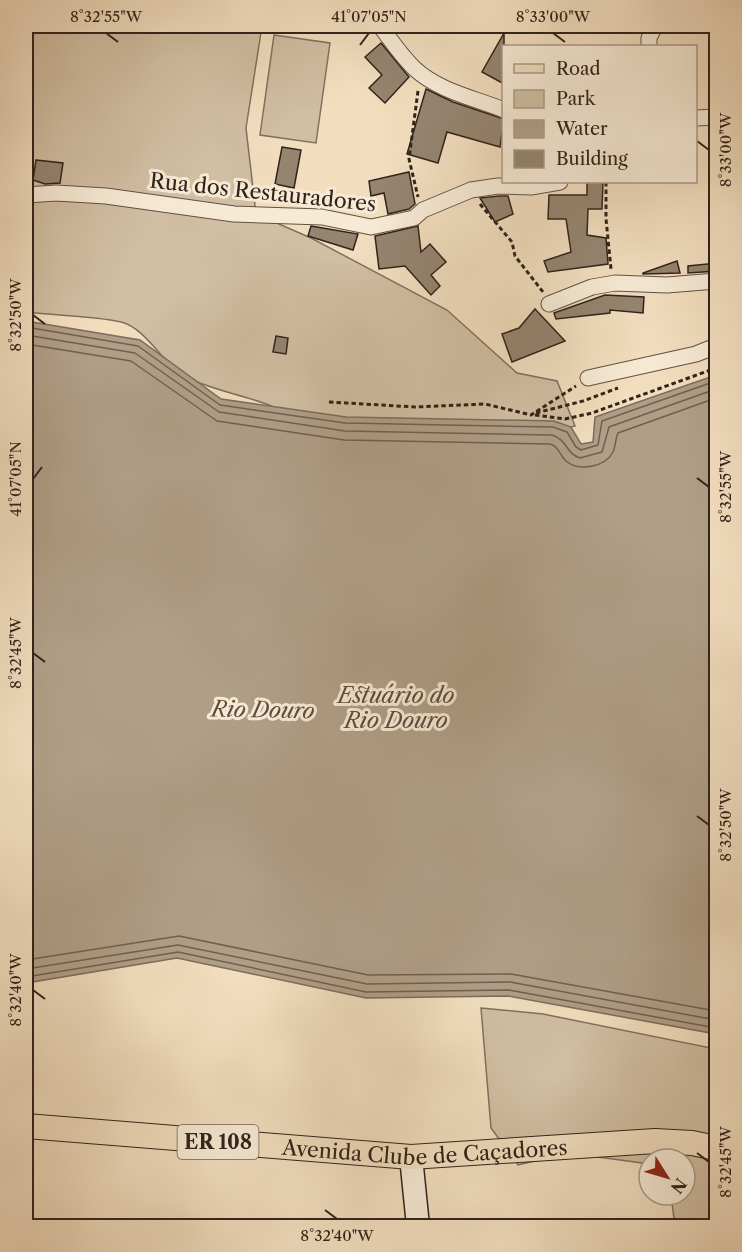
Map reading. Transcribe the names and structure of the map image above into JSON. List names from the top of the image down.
{
  "streets": {
    "main road": ["ER 108", "Avenida Clube de Caçadores"],
    "street": ["Rua dos Restauradores"]
  },
  "water": ["Estuário do Rio Douro", "Rio Douro"],
  "legend": [
    "Road",
    "Park",
    "Water",
    "Building"
  ],
  "north": "bottom right",
  "coordinates": [
    "8°32'55\"W",
    "41°07'05\"N",
    "8°33'00\"W",
    "8°32'50\"W",
    "8°32'45\"W",
    "8°32'40\"W"
  ]
}
